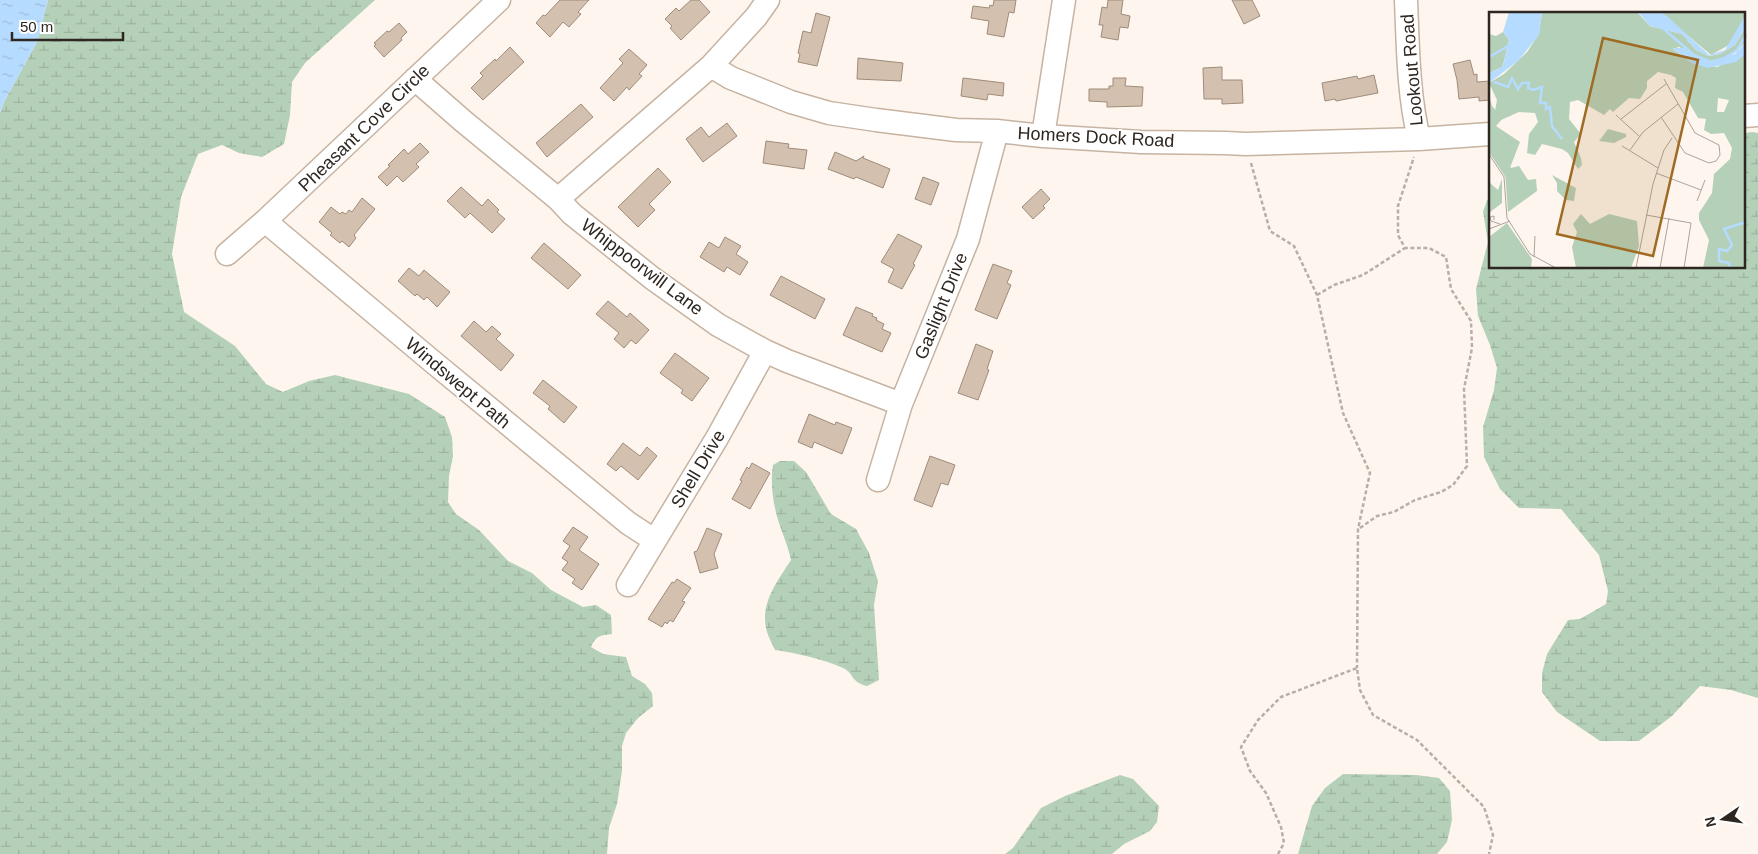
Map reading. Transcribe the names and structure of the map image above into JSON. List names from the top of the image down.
{
  "streets": {
    "street": [
      "Lookout Road",
      "Pheasant Cove Circle",
      "Homers Dock Road",
      "Whippoorwill Lane",
      "Gaslight Drive",
      "Windswept Path",
      "Shell Drive"
    ]
  },
  "crossings": [
    ["Lookout Road", "Homers Dock Road"],
    ["Pheasant Cove Circle", "Whippoorwill Lane"],
    ["Pheasant Cove Circle", "Windswept Path"],
    ["Homers Dock Road", "Gaslight Drive"],
    ["Whippoorwill Lane", "Gaslight Drive"],
    ["Whippoorwill Lane", "Shell Drive"],
    ["Windswept Path", "Shell Drive"]
  ],
  "scale_bar": "50 m",
  "north": "left"
}
